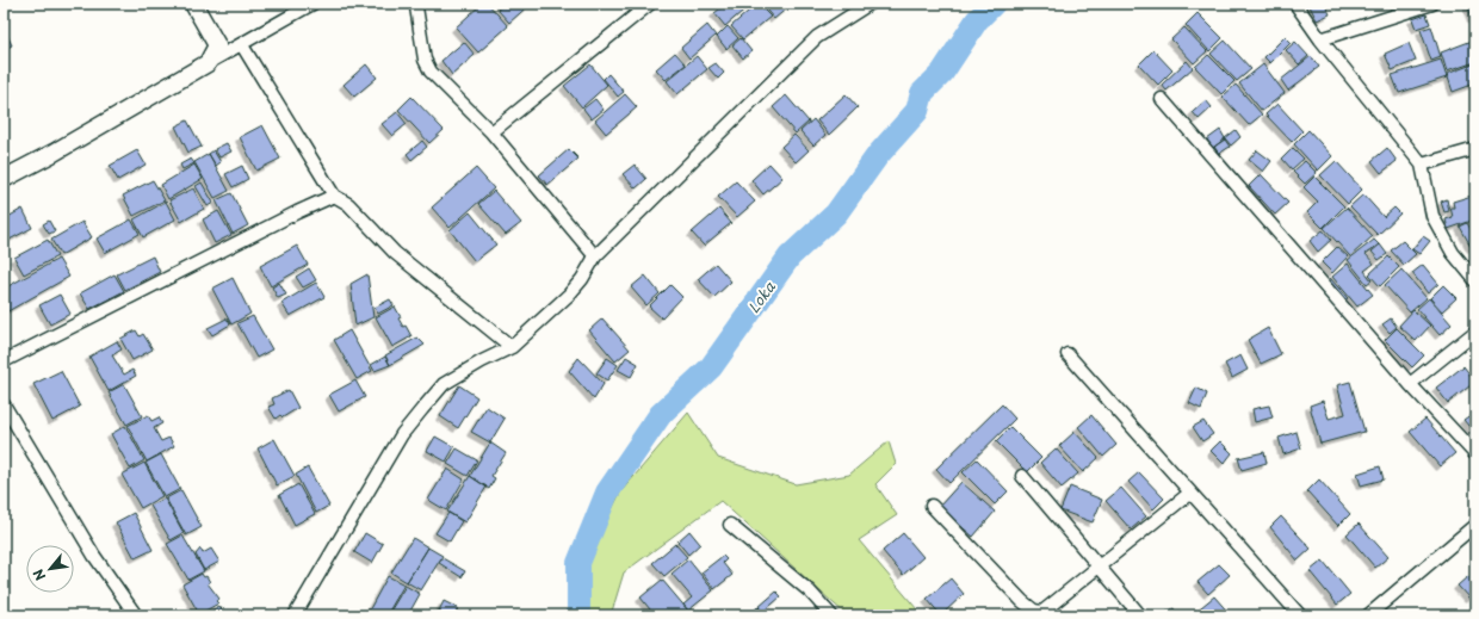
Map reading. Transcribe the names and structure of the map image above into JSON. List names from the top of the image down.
{
  "water": ["Loka"],
  "north": "bottom left"
}
